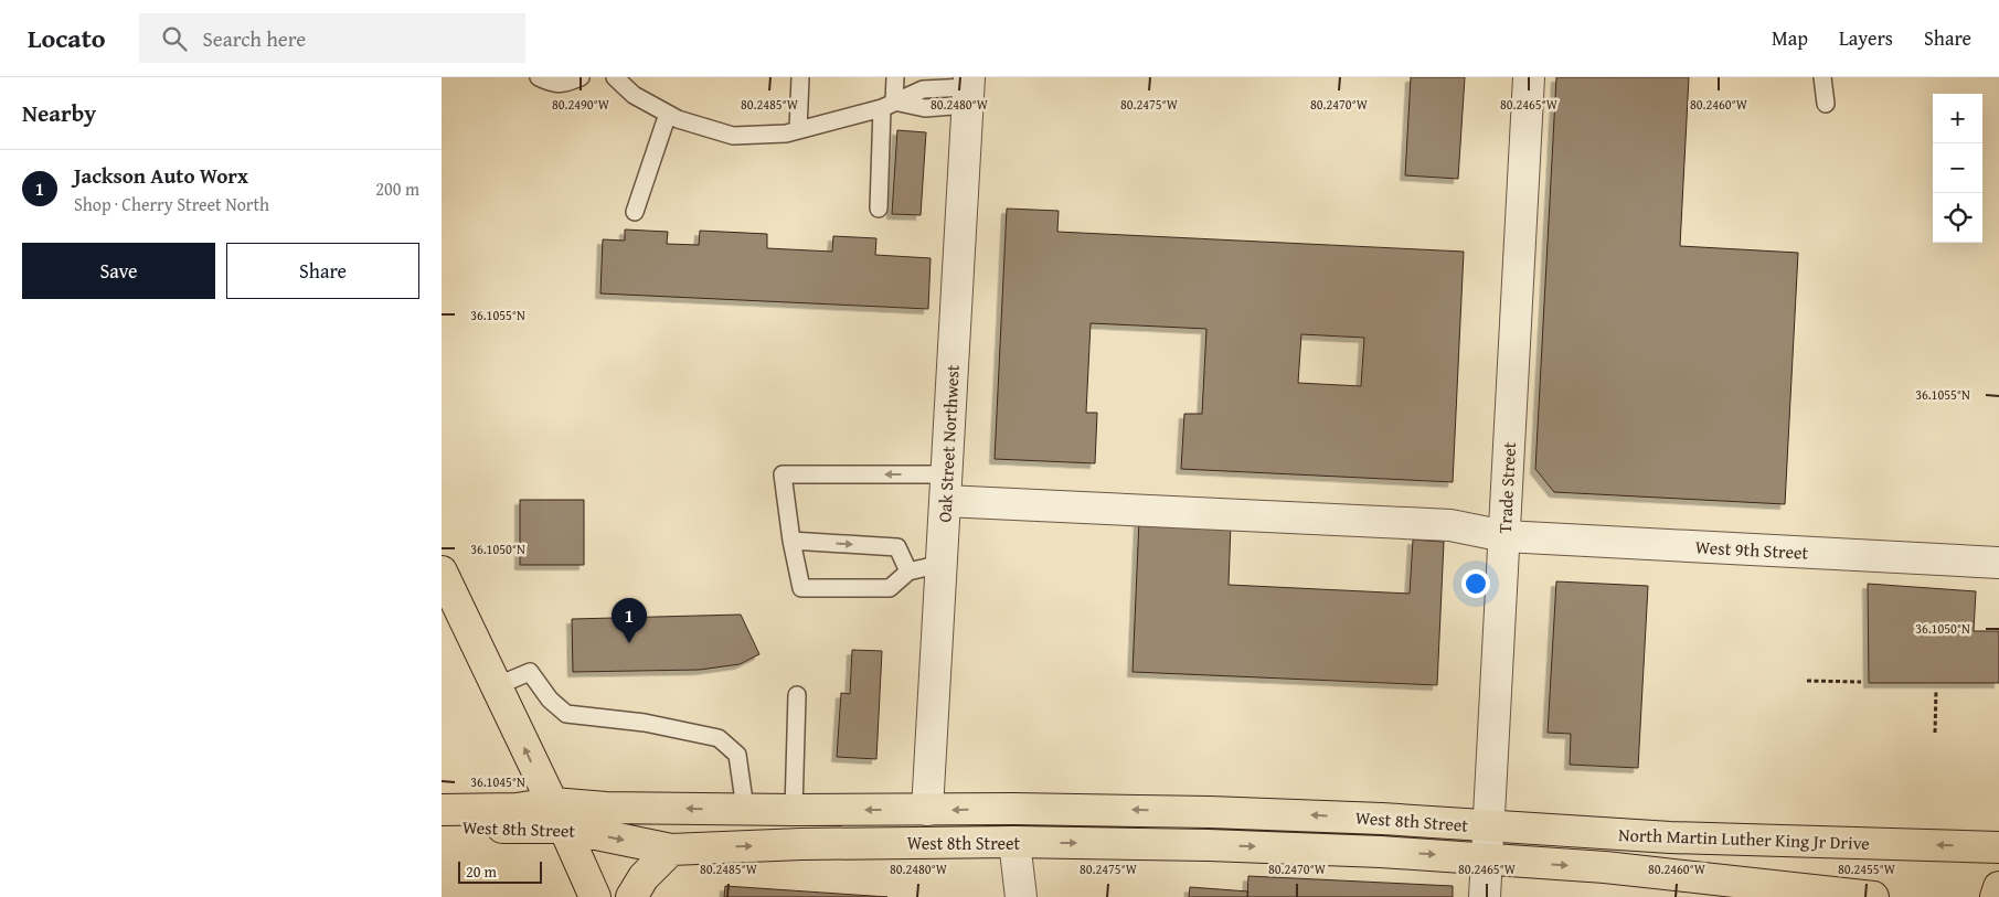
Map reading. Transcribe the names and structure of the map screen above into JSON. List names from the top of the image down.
{
  "streets": {
    "main road": ["West 8th Street", "North Martin Luther King Jr Drive"],
    "street": ["Oak Street Northwest", "Trade Street", "West 9th Street"]
  },
  "crossings": [
    ["Oak Street Northwest", "West 9th Street"],
    ["Oak Street Northwest", "West 8th Street"],
    ["Trade Street", "West 9th Street"],
    ["Trade Street", "West 8th Street"],
    ["Trade Street", "North Martin Luther King Jr Drive"],
    ["West 8th Street", "North Martin Luther King Jr Drive"]
  ],
  "scale_bar": "20 m",
  "page": {
    "header": "Locato",
    "search": "Search here",
    "nav": ["Map", "Layers", "Share"],
    "heading": "Nearby",
    "map_buttons": ["+", "−"],
    "list": [
      {
        "mark": "1",
        "name": "Jackson Auto Worx",
        "note": "Shop · Cherry Street North",
        "value": "200 m"
      }
    ],
    "buttons": ["Save", "Share"],
    "pins": "1",
    "scale": "20 m"
  },
  "coordinates": [
    "80.2490°W",
    "80.2485°W",
    "80.2480°W",
    "80.2475°W",
    "80.2470°W",
    "80.2465°W",
    "80.2460°W",
    "36.1055°N",
    "36.1050°N",
    "36.1045°N",
    "80.2455°W"
  ]
}
